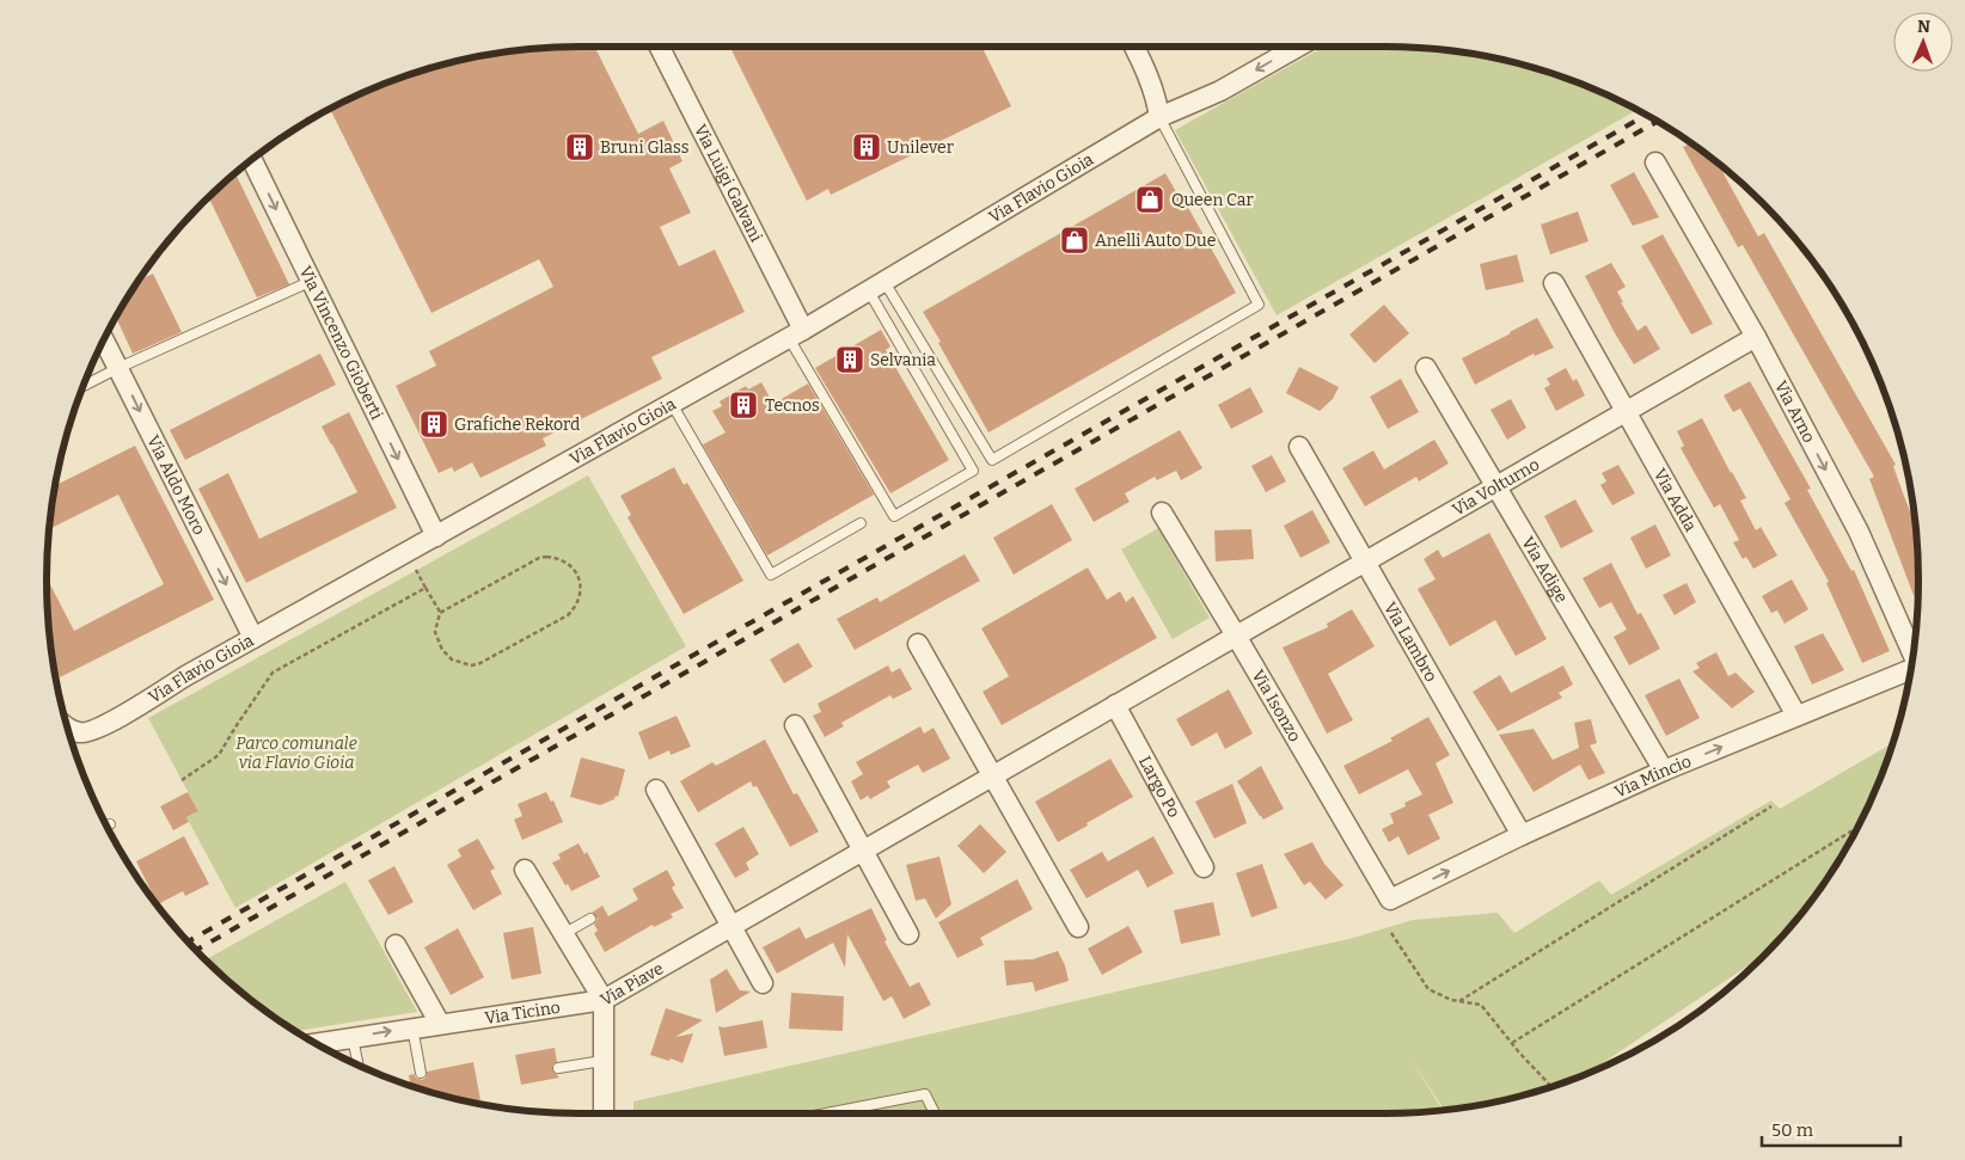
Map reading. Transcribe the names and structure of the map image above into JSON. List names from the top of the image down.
{
  "streets": {
    "street": [
      "Via Luigi Galvani",
      "Via Flavio Gioia",
      "Via Vincenzo Gioberti",
      "Via Arno",
      "Via Aldo Moro",
      "Via Volturno",
      "Via Adda",
      "Via Adige",
      "Via Lambro",
      "Via Isonzo",
      "Via Mincio",
      "Largo Po",
      "Via Piave",
      "Via Ticino"
    ]
  },
  "crossings": [
    ["Via Luigi Galvani", "Via Flavio Gioia"],
    ["Via Flavio Gioia", "Via Vincenzo Gioberti"],
    ["Via Flavio Gioia", "Via Aldo Moro"],
    ["Via Arno", "Via Volturno"],
    ["Via Volturno", "Via Adda"],
    ["Via Volturno", "Via Adige"],
    ["Via Volturno", "Via Lambro"],
    ["Via Volturno", "Via Isonzo"],
    ["Via Adda", "Via Mincio"],
    ["Via Adige", "Via Mincio"],
    ["Via Lambro", "Via Mincio"],
    ["Via Isonzo", "Via Mincio"],
    ["Via Piave", "Via Ticino"]
  ],
  "one_way": [
    "Via Vincenzo Gioberti",
    "Via Arno",
    "Via Aldo Moro",
    "Via Mincio"
  ],
  "parks": ["Parco comunale via Flavio Gioia"],
  "places": {
    "building": [
      "Bruni Glass",
      "Unilever",
      "Selvania",
      "Tecnos",
      "Grafiche Rekord"
    ],
    "shop": ["Queen Car", "Anelli Auto Due"]
  },
  "scale_bar": "50 m",
  "north": "top"
}
